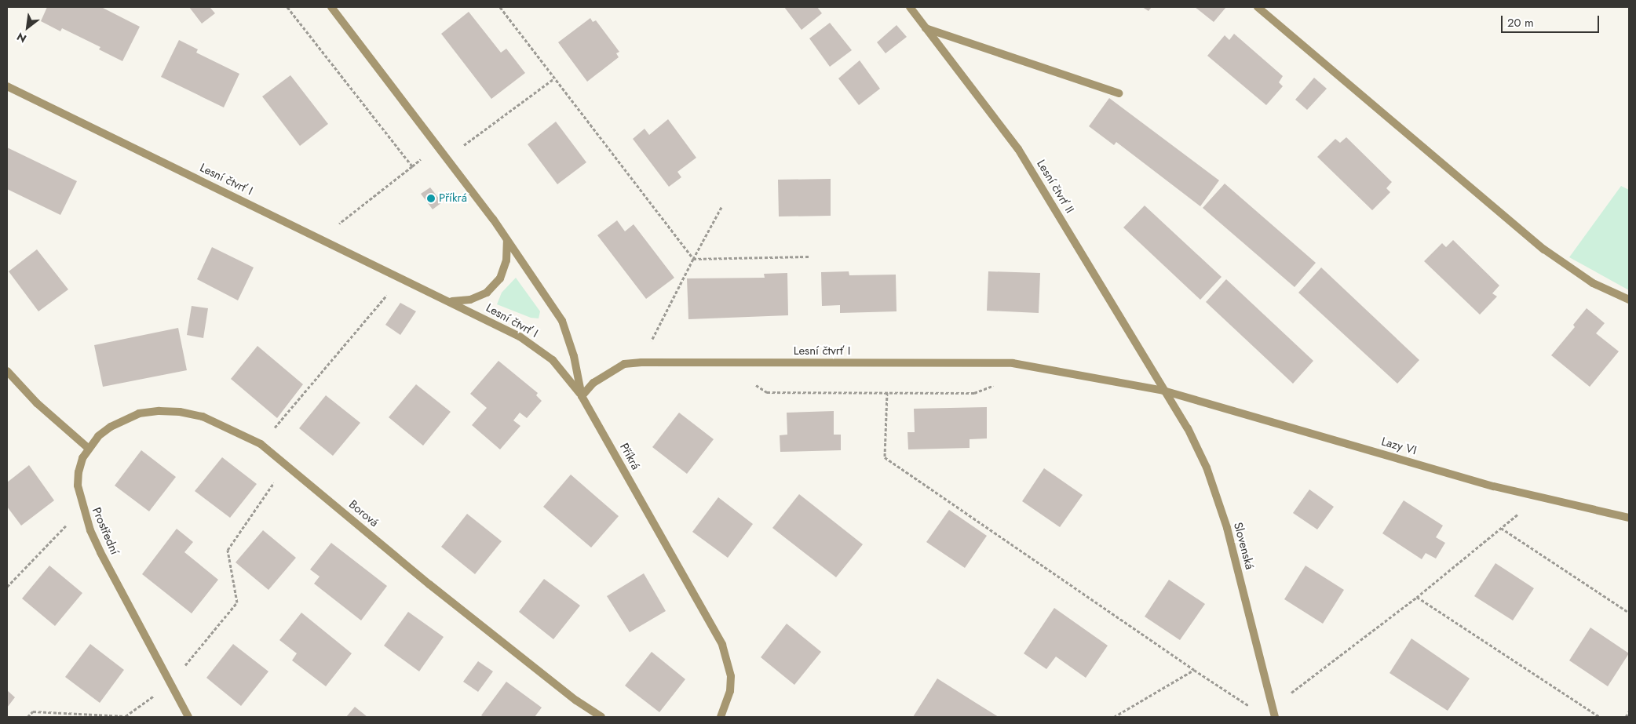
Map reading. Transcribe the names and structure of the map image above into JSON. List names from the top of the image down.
{
  "streets": {
    "street": [
      "Lesní čtvrť I",
      "Lesní čtvrť II",
      "Lazy VI",
      "Příkrá",
      "Borová",
      "Prostřední",
      "Slovenská"
    ]
  },
  "crossings": [
    ["Lesní čtvrť I", "Lesní čtvrť II"],
    ["Lesní čtvrť I", "Lazy VI"],
    ["Lesní čtvrť I", "Příkrá"],
    ["Lesní čtvrť I", "Slovenská"],
    ["Lesní čtvrť II", "Lazy VI"],
    ["Lesní čtvrť II", "Slovenská"],
    ["Lazy VI", "Slovenská"],
    ["Borová", "Prostřední"]
  ],
  "places": ["Příkrá"],
  "scale_bar": "20 m",
  "north": "bottom left"
}
